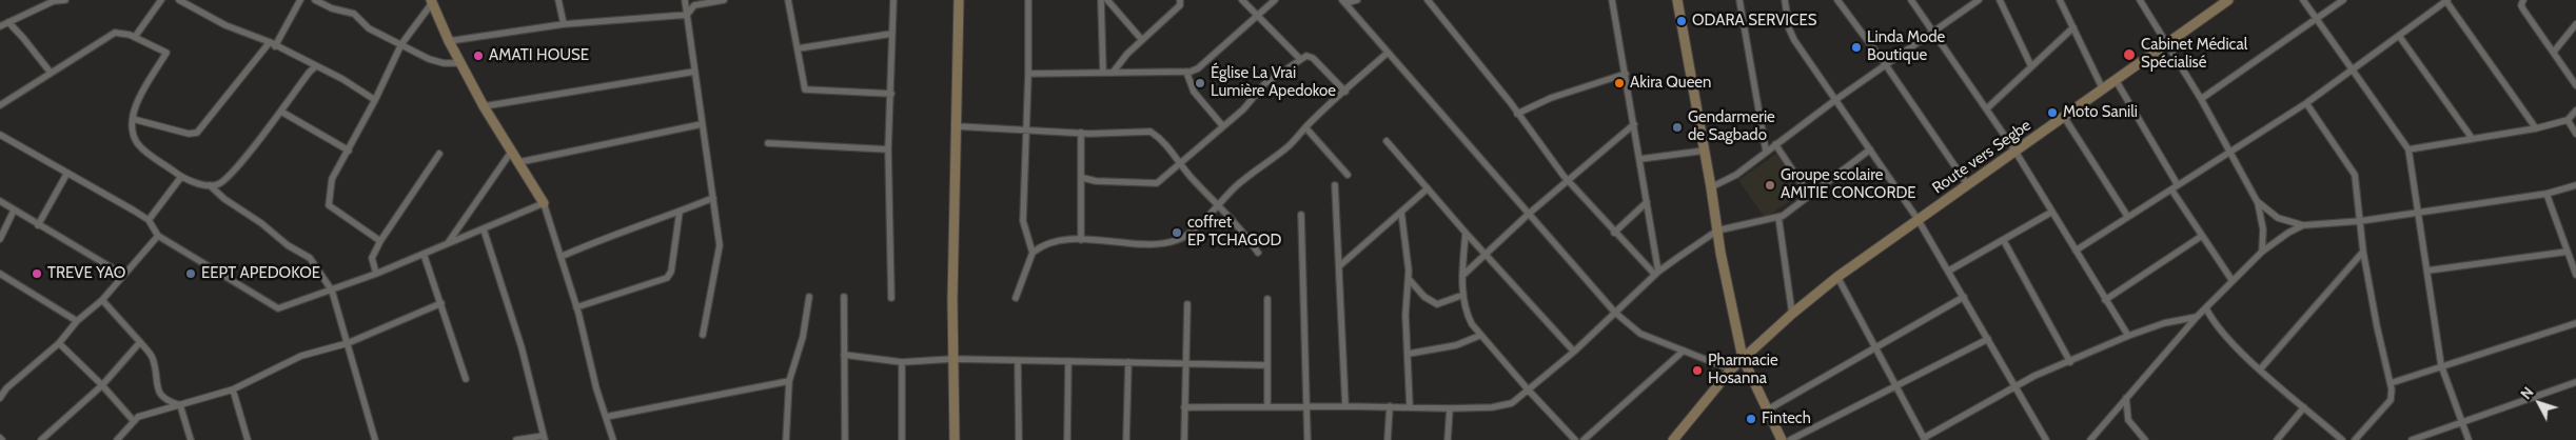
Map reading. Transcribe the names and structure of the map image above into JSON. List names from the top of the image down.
{
  "streets": {
    "street": ["Route vers Segbe"]
  },
  "places": [
    "ODARA SERVICES",
    "Linda Mode Boutique",
    "Cabinet Médical Spécialisé",
    "AMATI HOUSE",
    "Église La Vrai Lumière Apedokoe",
    "Akira Queen",
    "Moto Sanili",
    "Gendarmerie de Sagbado",
    "Groupe scolaire AMITIE CONCORDE",
    "coffret EP TCHAGOD",
    "TREVE YAO",
    "EEPT APEDOKOE",
    "Pharmacie Hosanna",
    "Fintech"
  ],
  "north": "top left"
}
